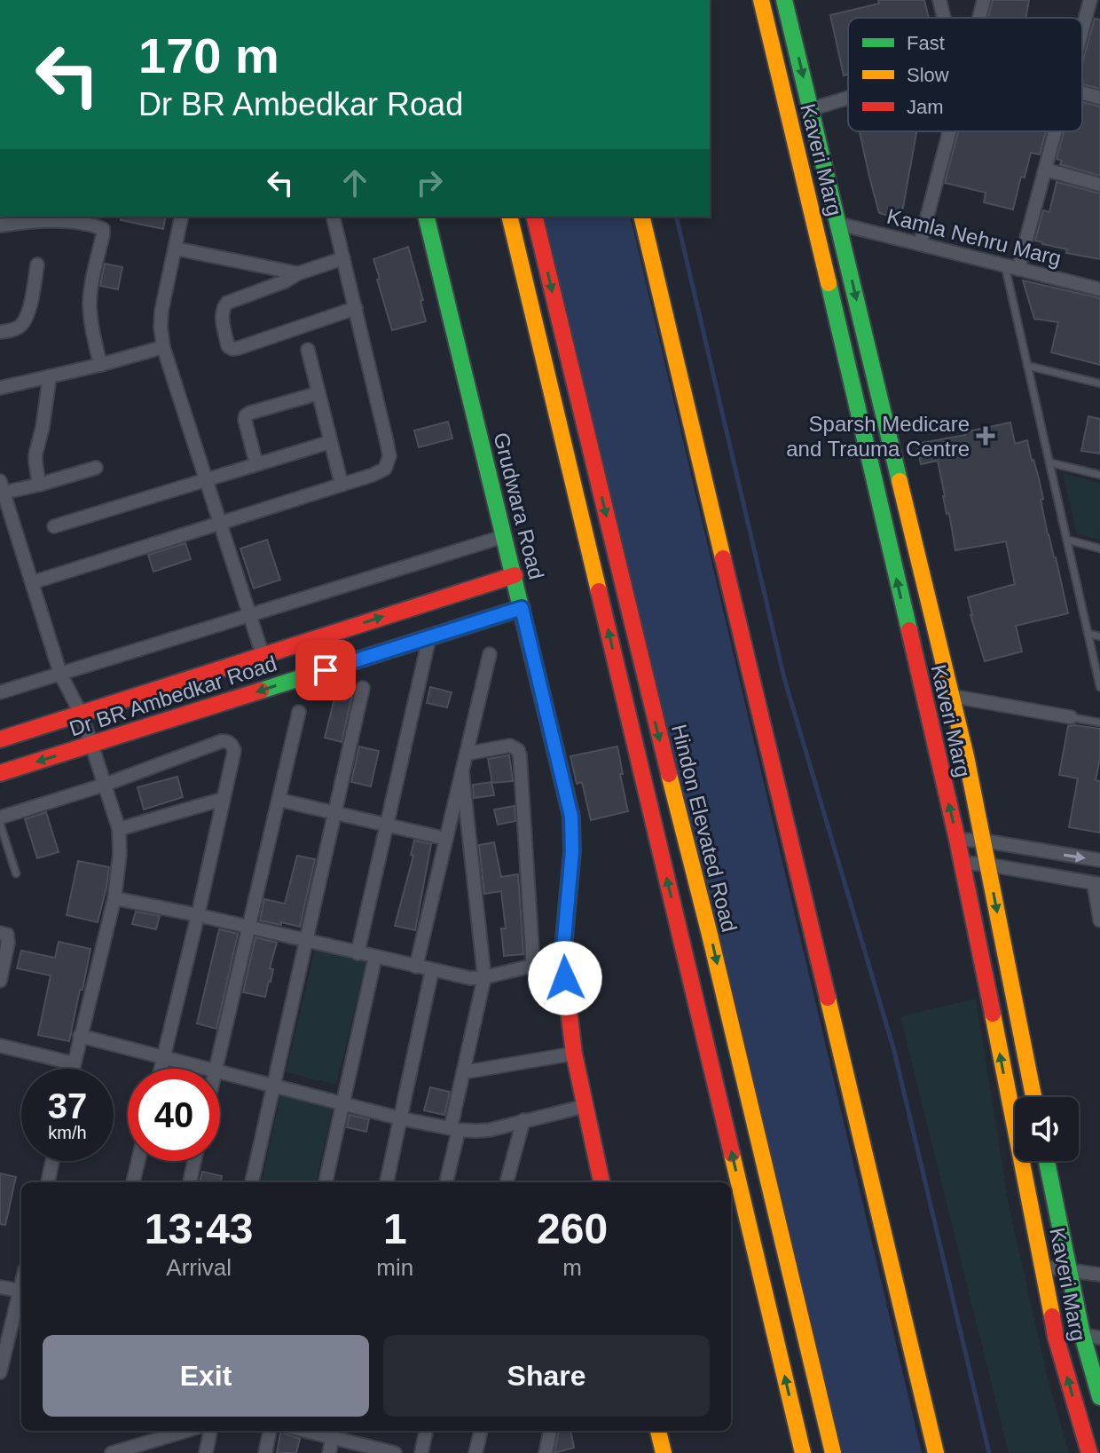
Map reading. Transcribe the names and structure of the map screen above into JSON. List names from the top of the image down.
{
  "streets": {
    "main road": [
      "Kaveri Marg",
      "Grudwara Road",
      "Dr BR Ambedkar Road",
      "Hindon Elevated Road"
    ],
    "street": ["Kamla Nehru Marg"]
  },
  "crossings": [
    ["Kaveri Marg", "Kamla Nehru Marg"],
    ["Grudwara Road", "Dr BR Ambedkar Road"]
  ],
  "places": {
    "health": ["Sparsh Medicare and Trauma Centre"]
  },
  "legend": ["Fast", "Slow", "Jam"],
  "page": {
    "turn": ["170 m", "Dr BR Ambedkar Road"],
    "speed": "37 km/h",
    "limit": "40",
    "eta": [
      "13:43",
      "Arrival",
      "1",
      "min",
      "260",
      "m"
    ],
    "buttons": ["Exit", "Share"]
  }
}
